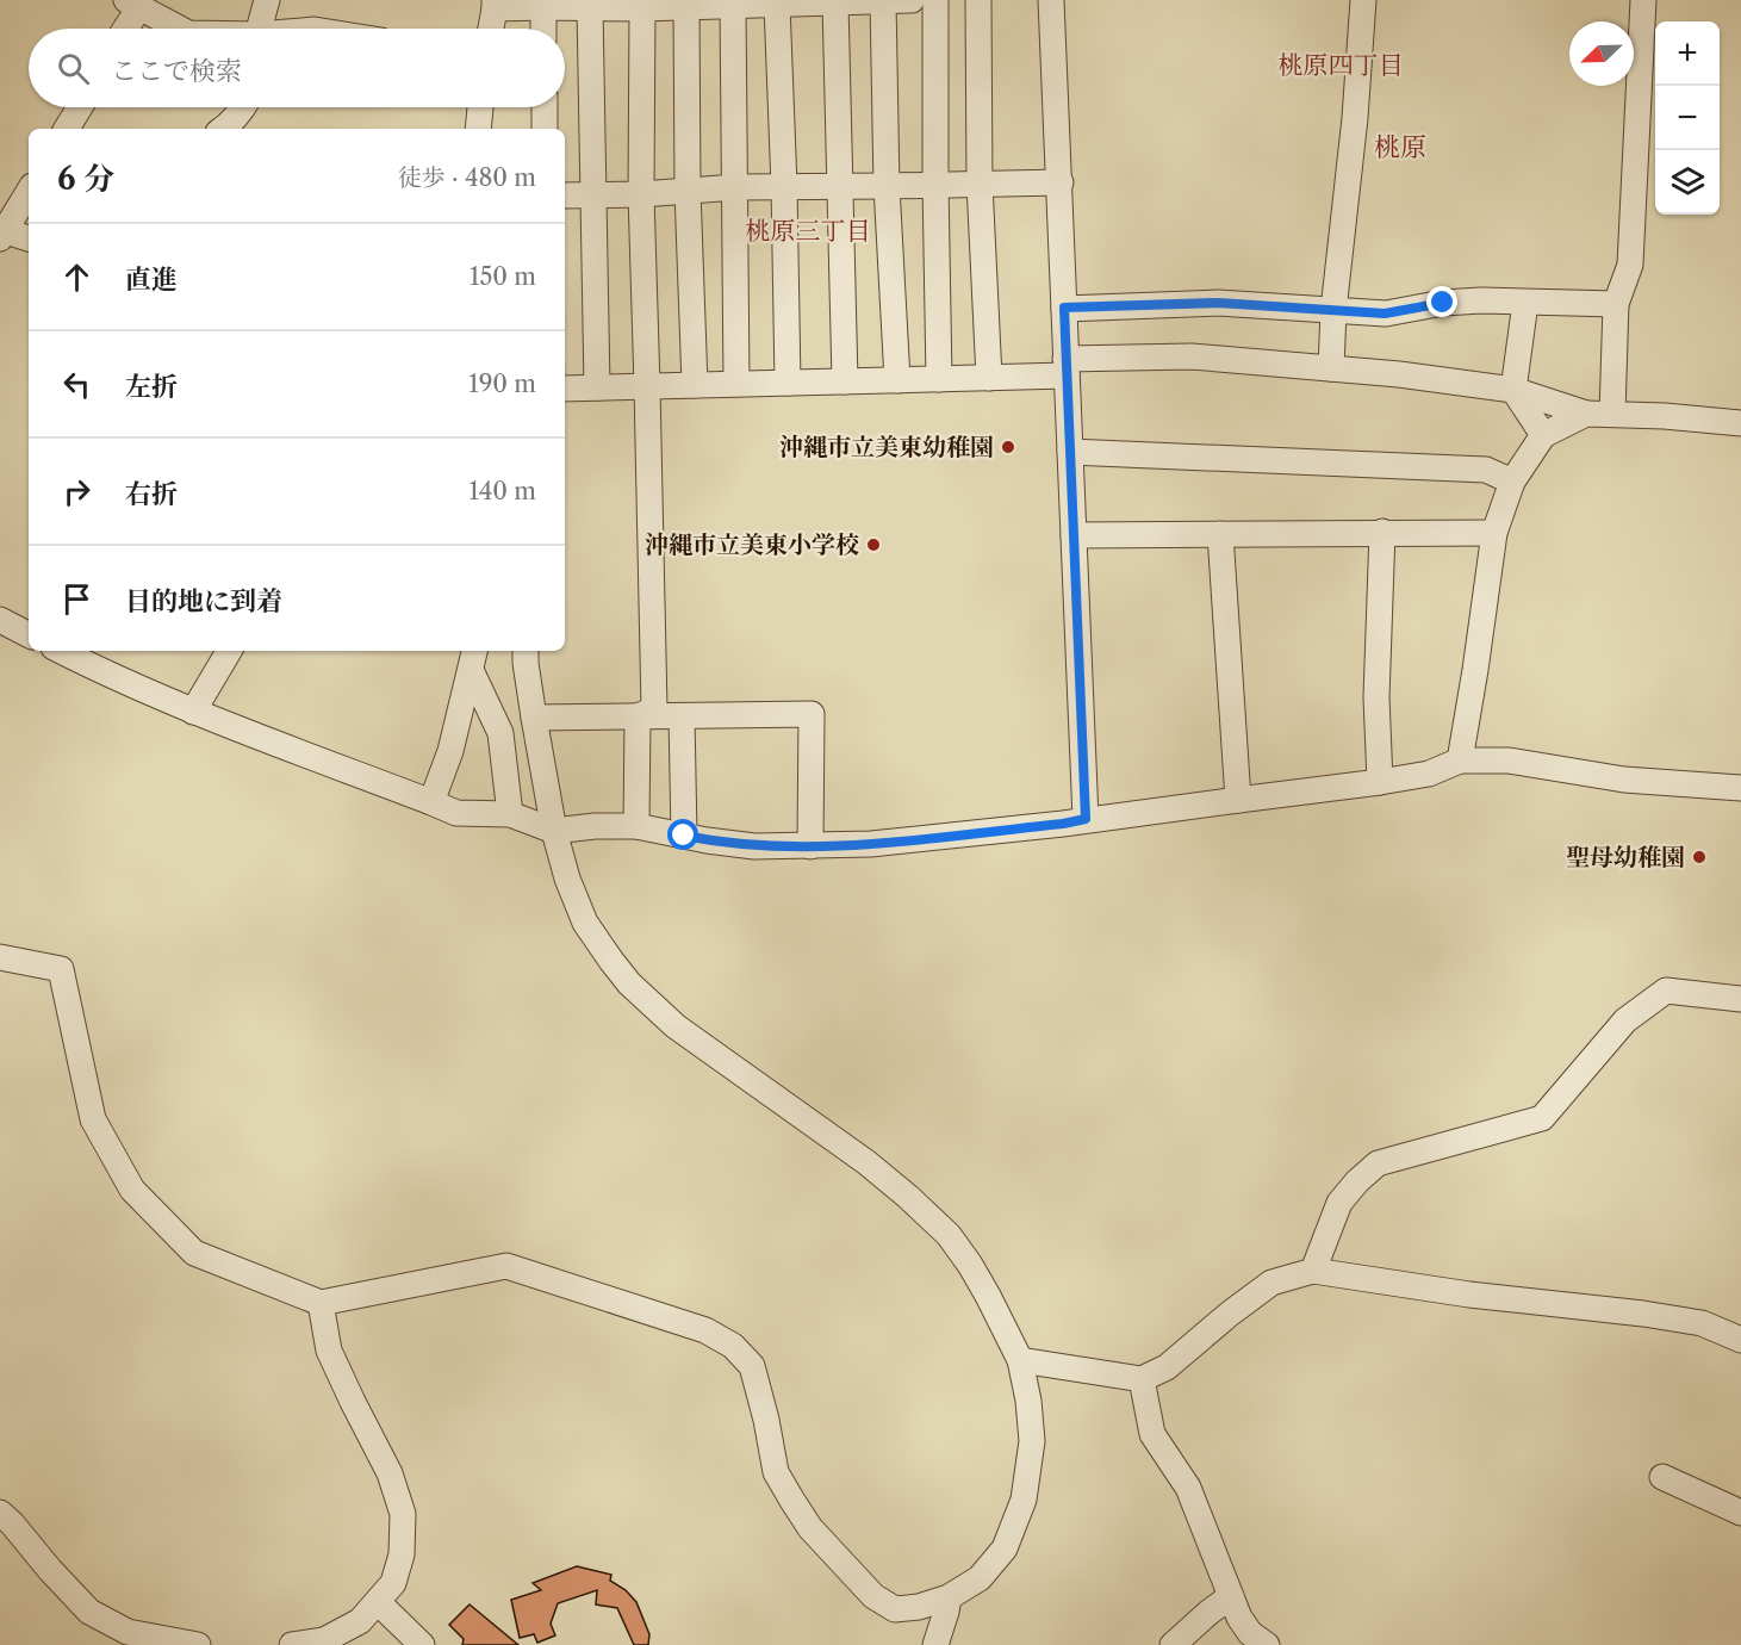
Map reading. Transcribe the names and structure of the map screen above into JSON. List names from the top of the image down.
{
  "districts": ["桃原四丁目", "桃原", "桃原三丁目"],
  "places": ["沖縄市立美東幼稚園", "沖縄市立美東小学校", "聖母幼稚園"],
  "north": "bottom left",
  "page": {
    "map_buttons": ["+", "−"],
    "search": "ここで検索",
    "heading": ["6 分", "徒歩 · 480 m"],
    "list": [
      ["直進", "150 m"],
      ["左折", "190 m"],
      ["右折", "140 m"],
      "目的地に到着"
    ]
  }
}
